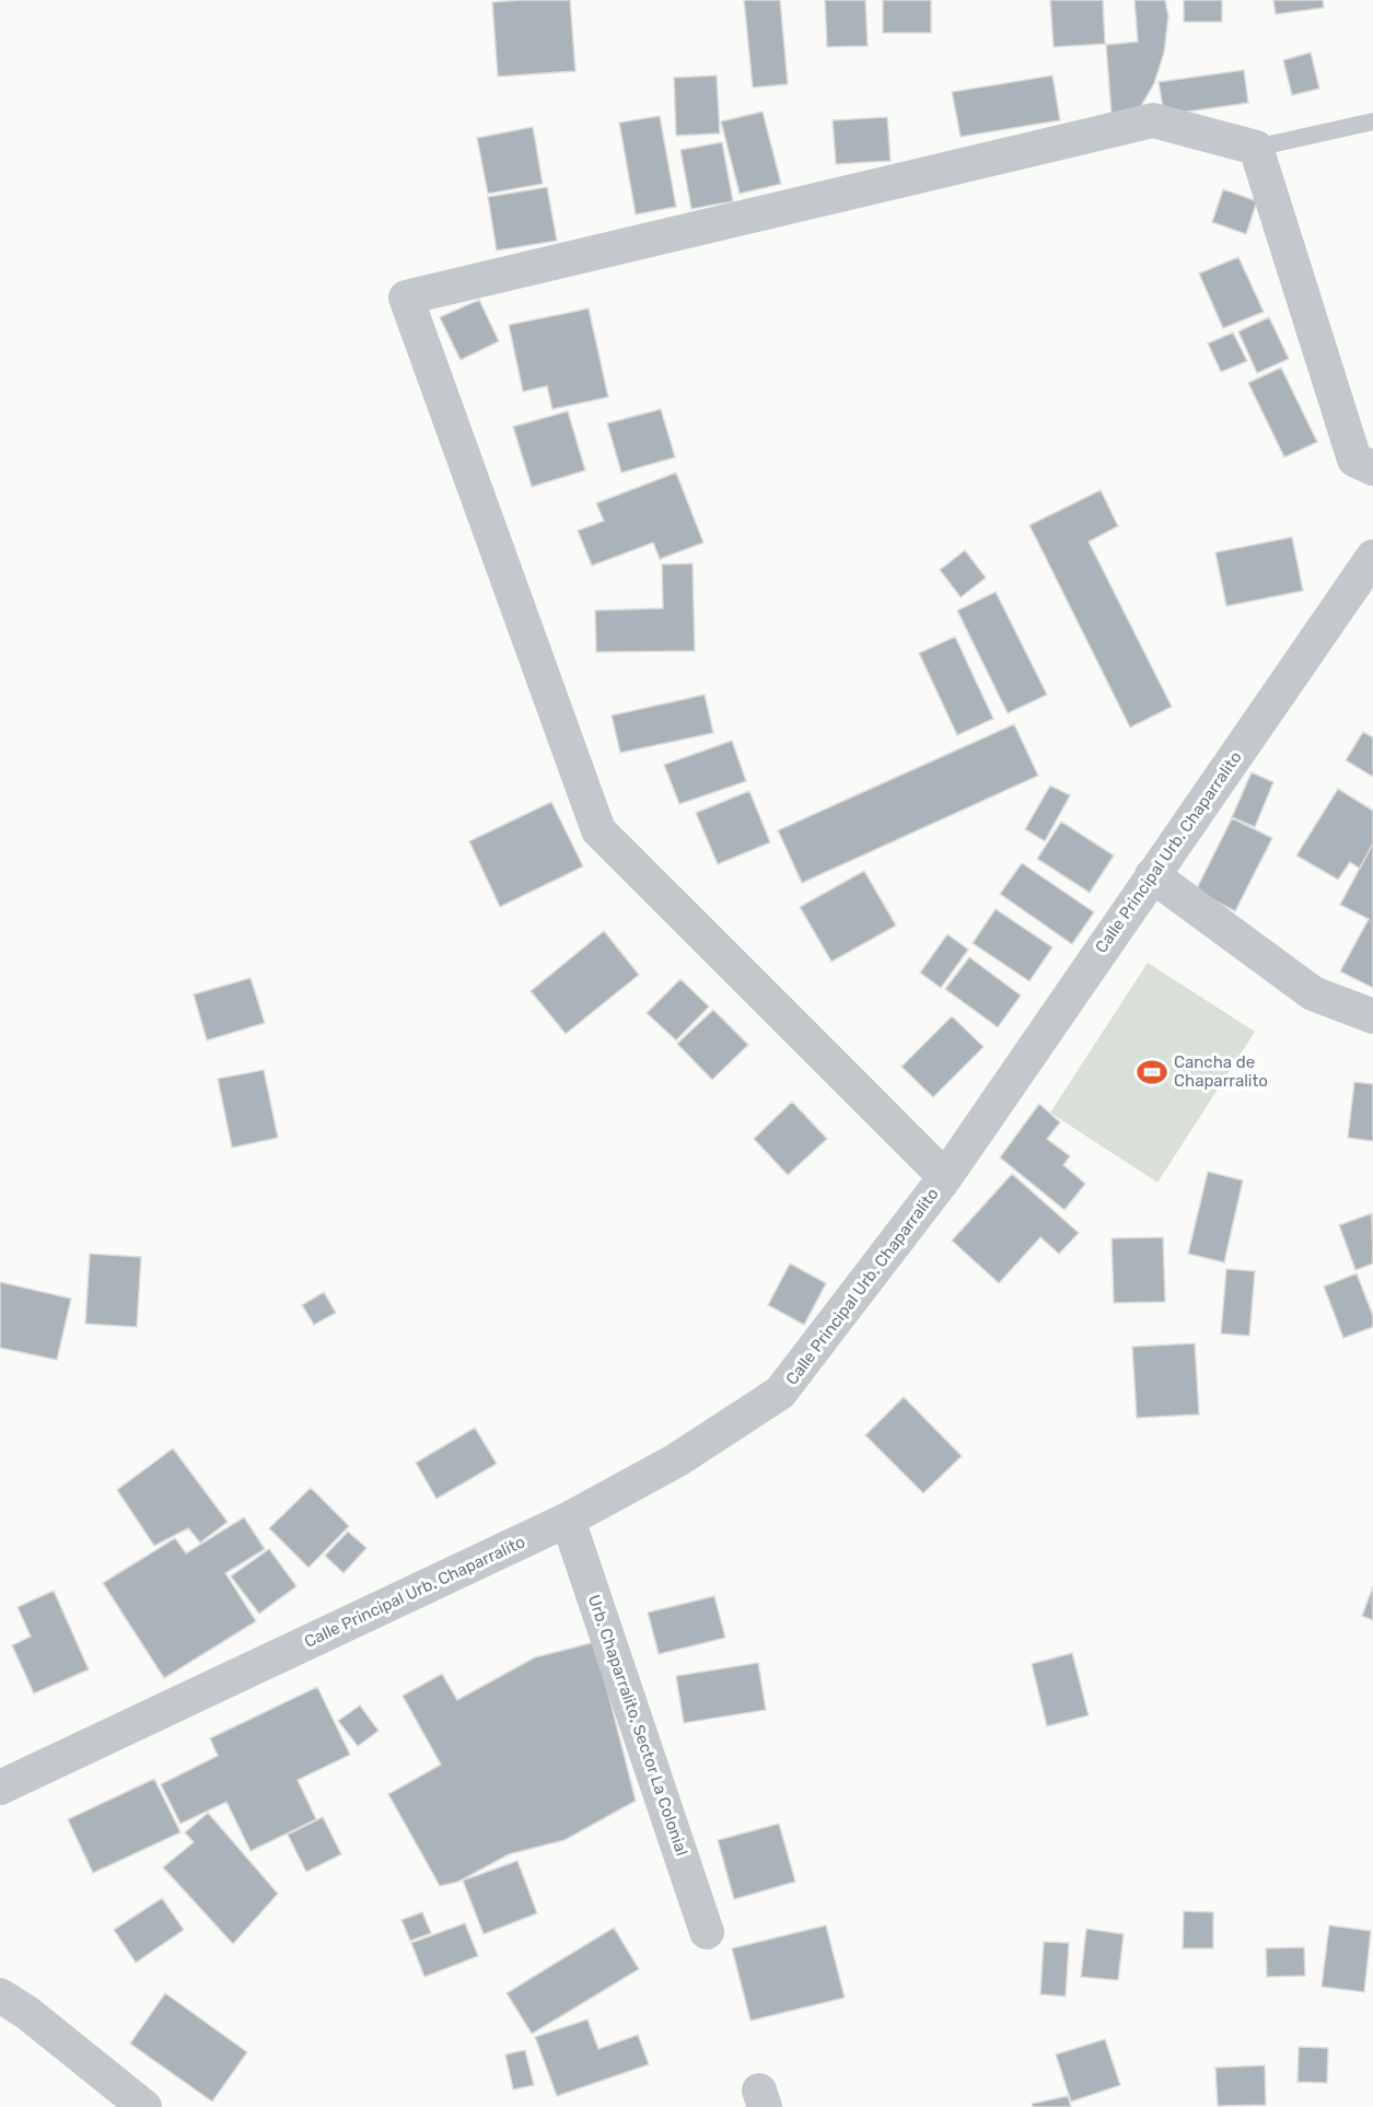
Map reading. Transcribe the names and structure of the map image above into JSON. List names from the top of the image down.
{
  "streets": {
    "street": ["Calle Principal Urb. Chaparralito", "Urb. Chaparralito, Sector La Colonial"]
  },
  "crossings": [
    ["Calle Principal Urb. Chaparralito", "Urb. Chaparralito, Sector La Colonial"]
  ],
  "places": {
    "sports": ["Cancha de Chaparralito"]
  }
}
